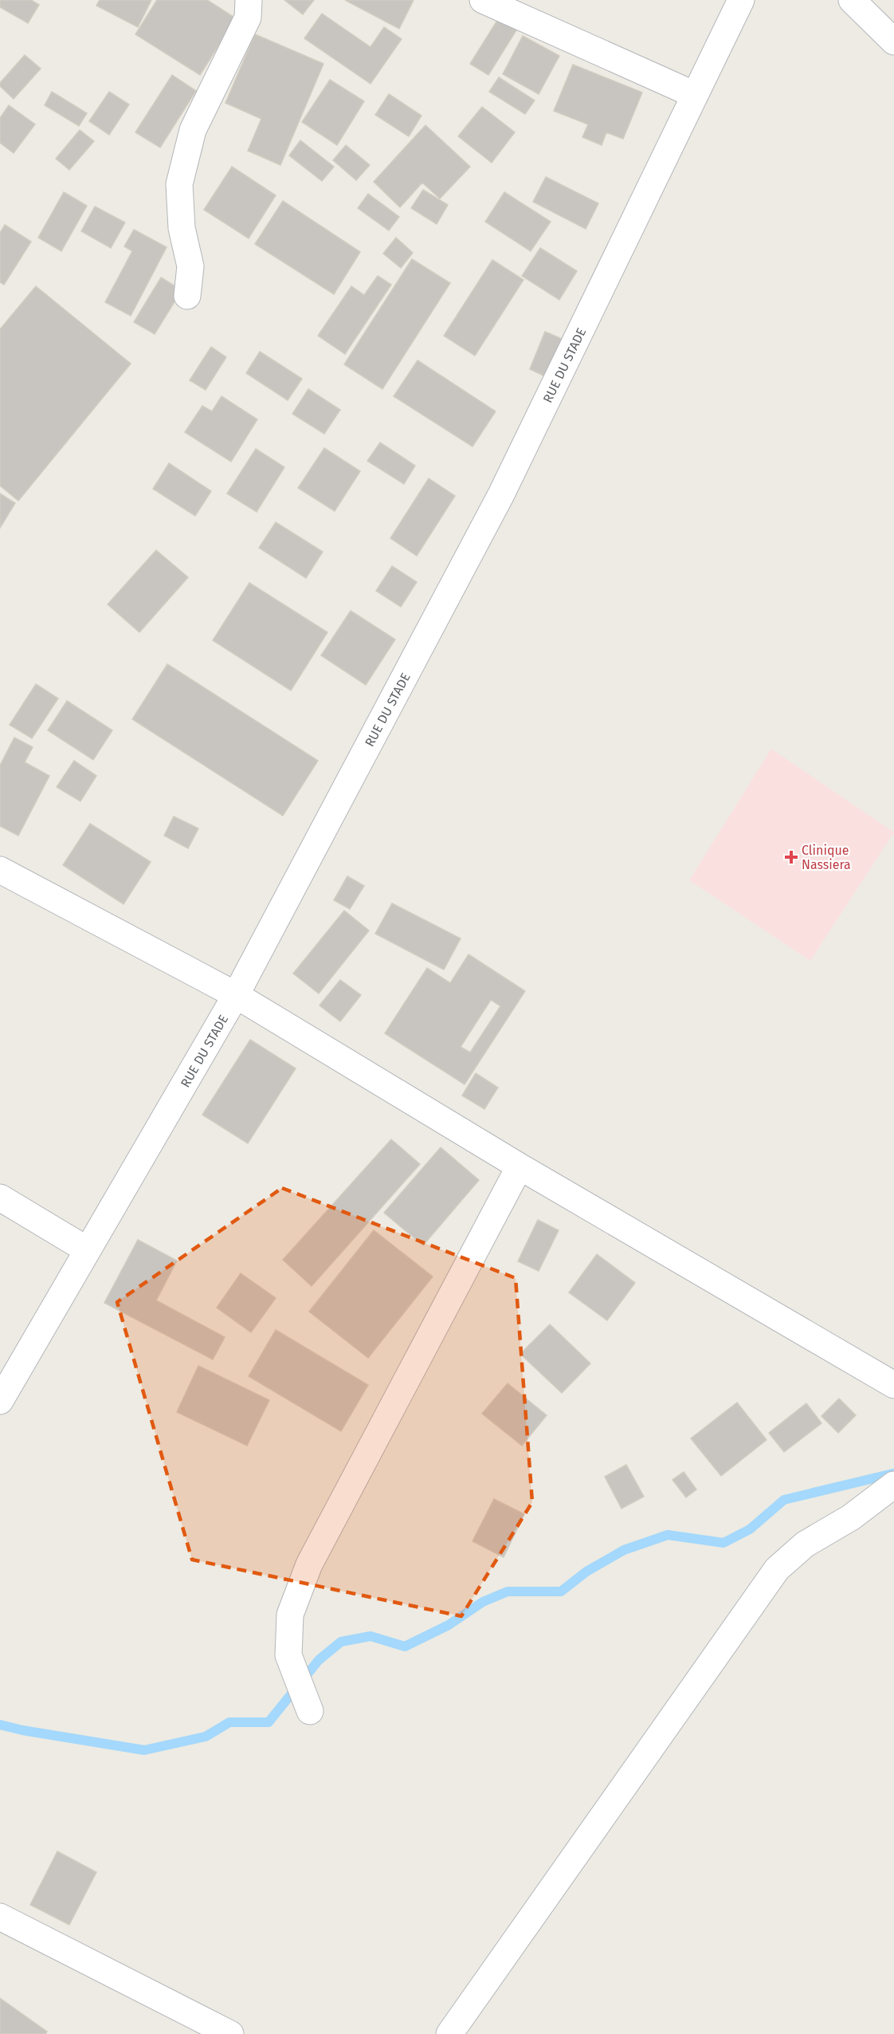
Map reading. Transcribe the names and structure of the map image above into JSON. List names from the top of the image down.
{
  "streets": {
    "street": ["RUE DU STADE"]
  },
  "places": {
    "health": ["Clinique Nassiera"]
  }
}
